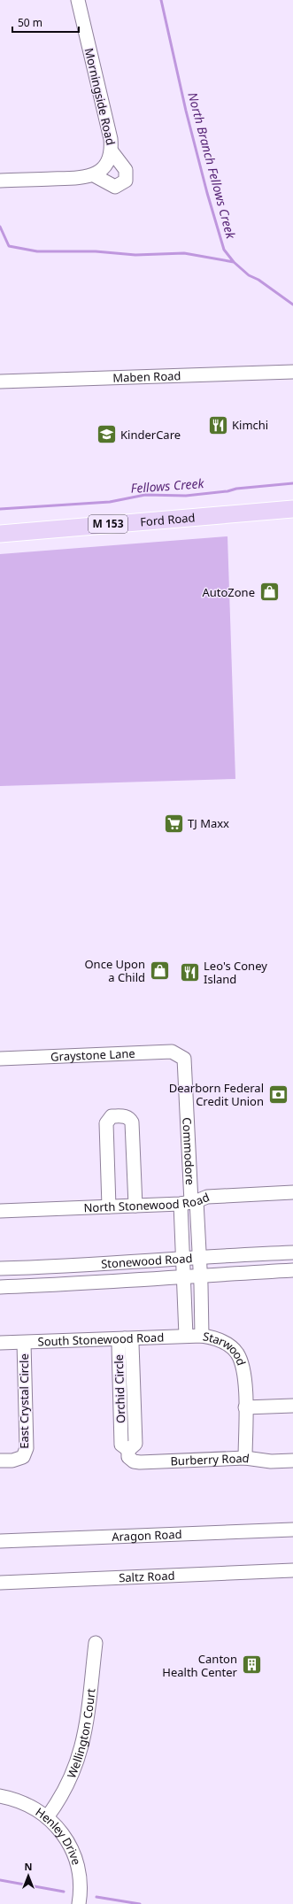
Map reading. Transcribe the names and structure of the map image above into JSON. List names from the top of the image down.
{
  "streets": {
    "main road": ["Ford Road", "M 153"],
    "street": [
      "Morningside Road",
      "Maben Road",
      "Graystone Lane",
      "Commodore",
      "North Stonewood Road",
      "Stonewood Road",
      "South Stonewood Road",
      "Starwood",
      "Orchid Circle",
      "East Crystal Circle",
      "Burberry Road",
      "Aragon Road",
      "Saltz Road",
      "Wellington Court",
      "Henley Drive"
    ]
  },
  "crossings": [
    ["Graystone Lane", "Commodore"],
    ["Commodore", "North Stonewood Road"],
    ["Commodore", "Starwood"],
    ["North Stonewood Road", "Starwood"],
    ["Stonewood Road", "Starwood"],
    ["South Stonewood Road", "Starwood"],
    ["South Stonewood Road", "Orchid Circle"],
    ["South Stonewood Road", "East Crystal Circle"],
    ["Starwood", "Burberry Road"],
    ["Orchid Circle", "Burberry Road"],
    ["Wellington Court", "Henley Drive"]
  ],
  "water": ["North Branch Fellows Creek", "Fellows Creek"],
  "places": {
    "restaurant": ["Kimchi", "Leo's Coney Island"],
    "school or university": ["KinderCare"],
    "shop": ["AutoZone", "Once Upon a Child"],
    "supermarket": ["TJ Maxx"],
    "bank": ["Dearborn Federal Credit Union"],
    "building": ["Canton Health Center"]
  },
  "scale_bar": "50 m",
  "north": "top"
}
